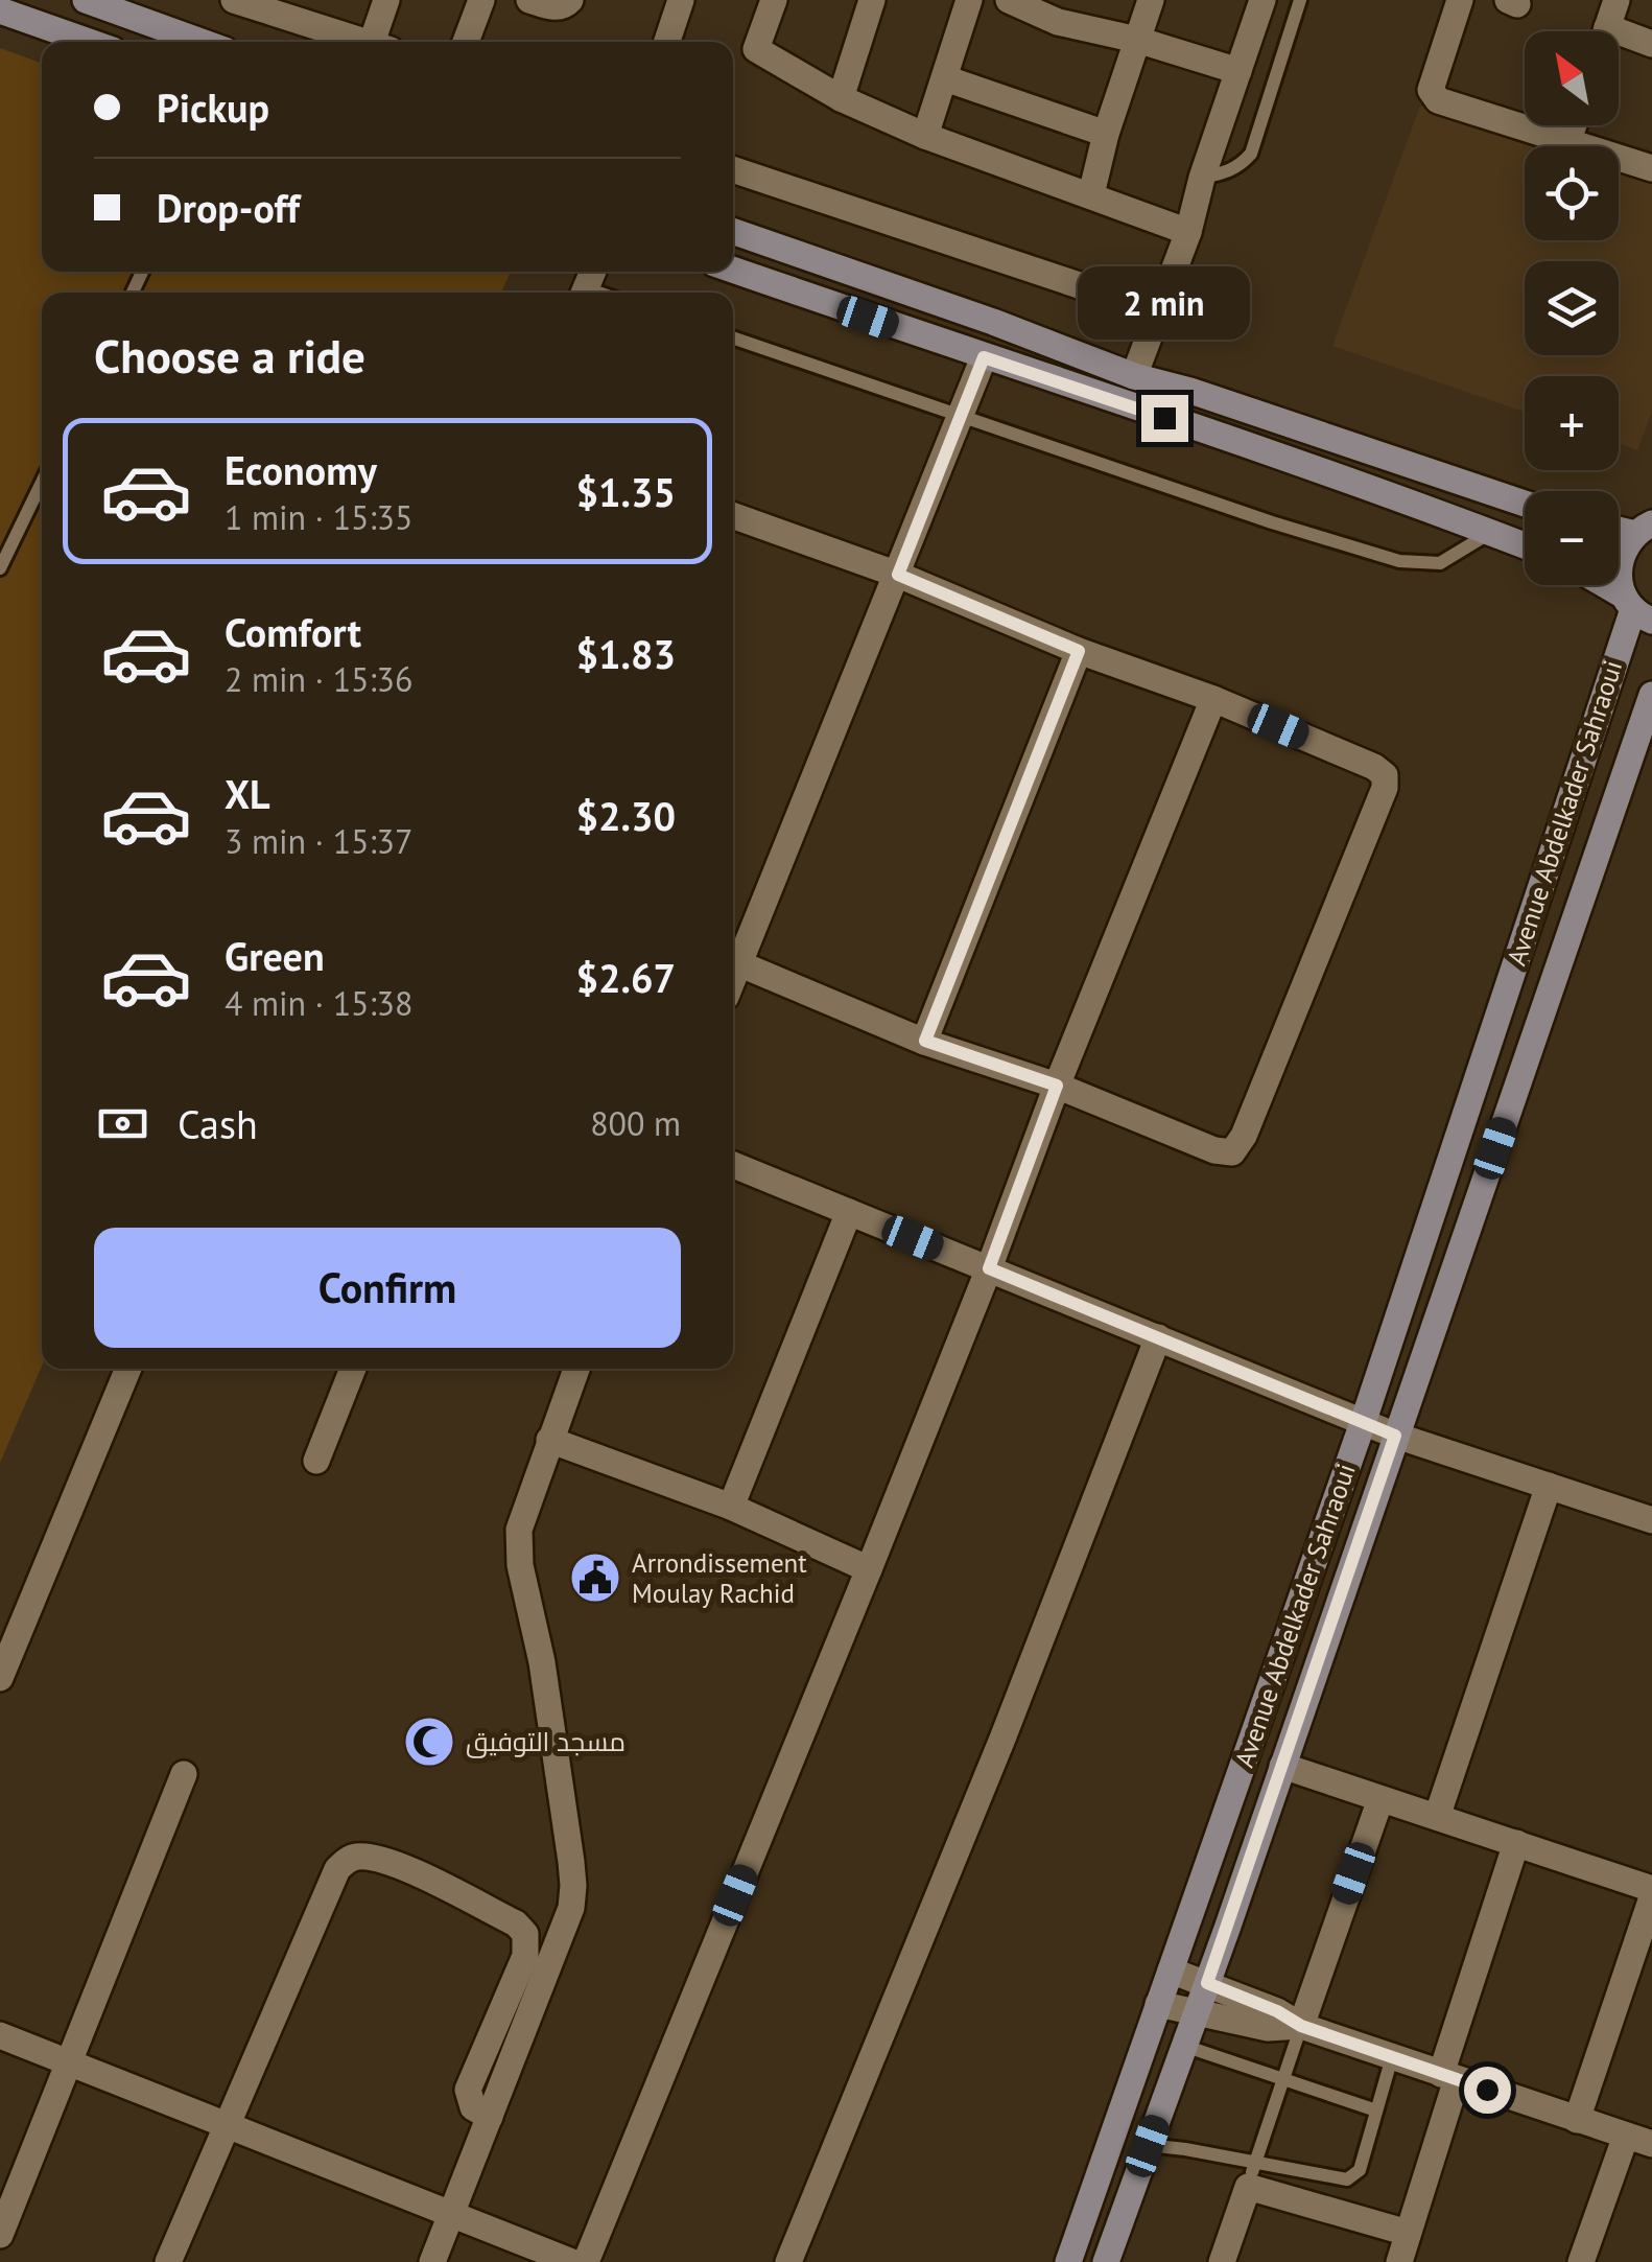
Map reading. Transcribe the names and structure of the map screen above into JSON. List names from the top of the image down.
{
  "streets": {
    "main road": ["Avenue Abdelkader Sahraoui"]
  },
  "places": {
    "public building": ["Arrondissement Moulay Rachid"],
    "mosque": ["مسجد التوفيق"]
  },
  "north": "top left",
  "page": {
    "map_buttons": ["+", "−"],
    "banner": ["Pickup", "Drop-off"],
    "bubble": "2 min",
    "heading": "Choose a ride",
    "list": [
      {
        "name": "Economy",
        "note": "1 min · 15:35",
        "value": "$1.35"
      },
      {
        "name": "Comfort",
        "note": "2 min · 15:36",
        "value": "$1.83"
      },
      {
        "name": "XL",
        "note": "3 min · 15:37",
        "value": "$2.30"
      },
      {
        "name": "Green",
        "note": "4 min · 15:38",
        "value": "$2.67"
      }
    ],
    "pay": ["Cash", "800 m"],
    "buttons": "Confirm"
  }
}
